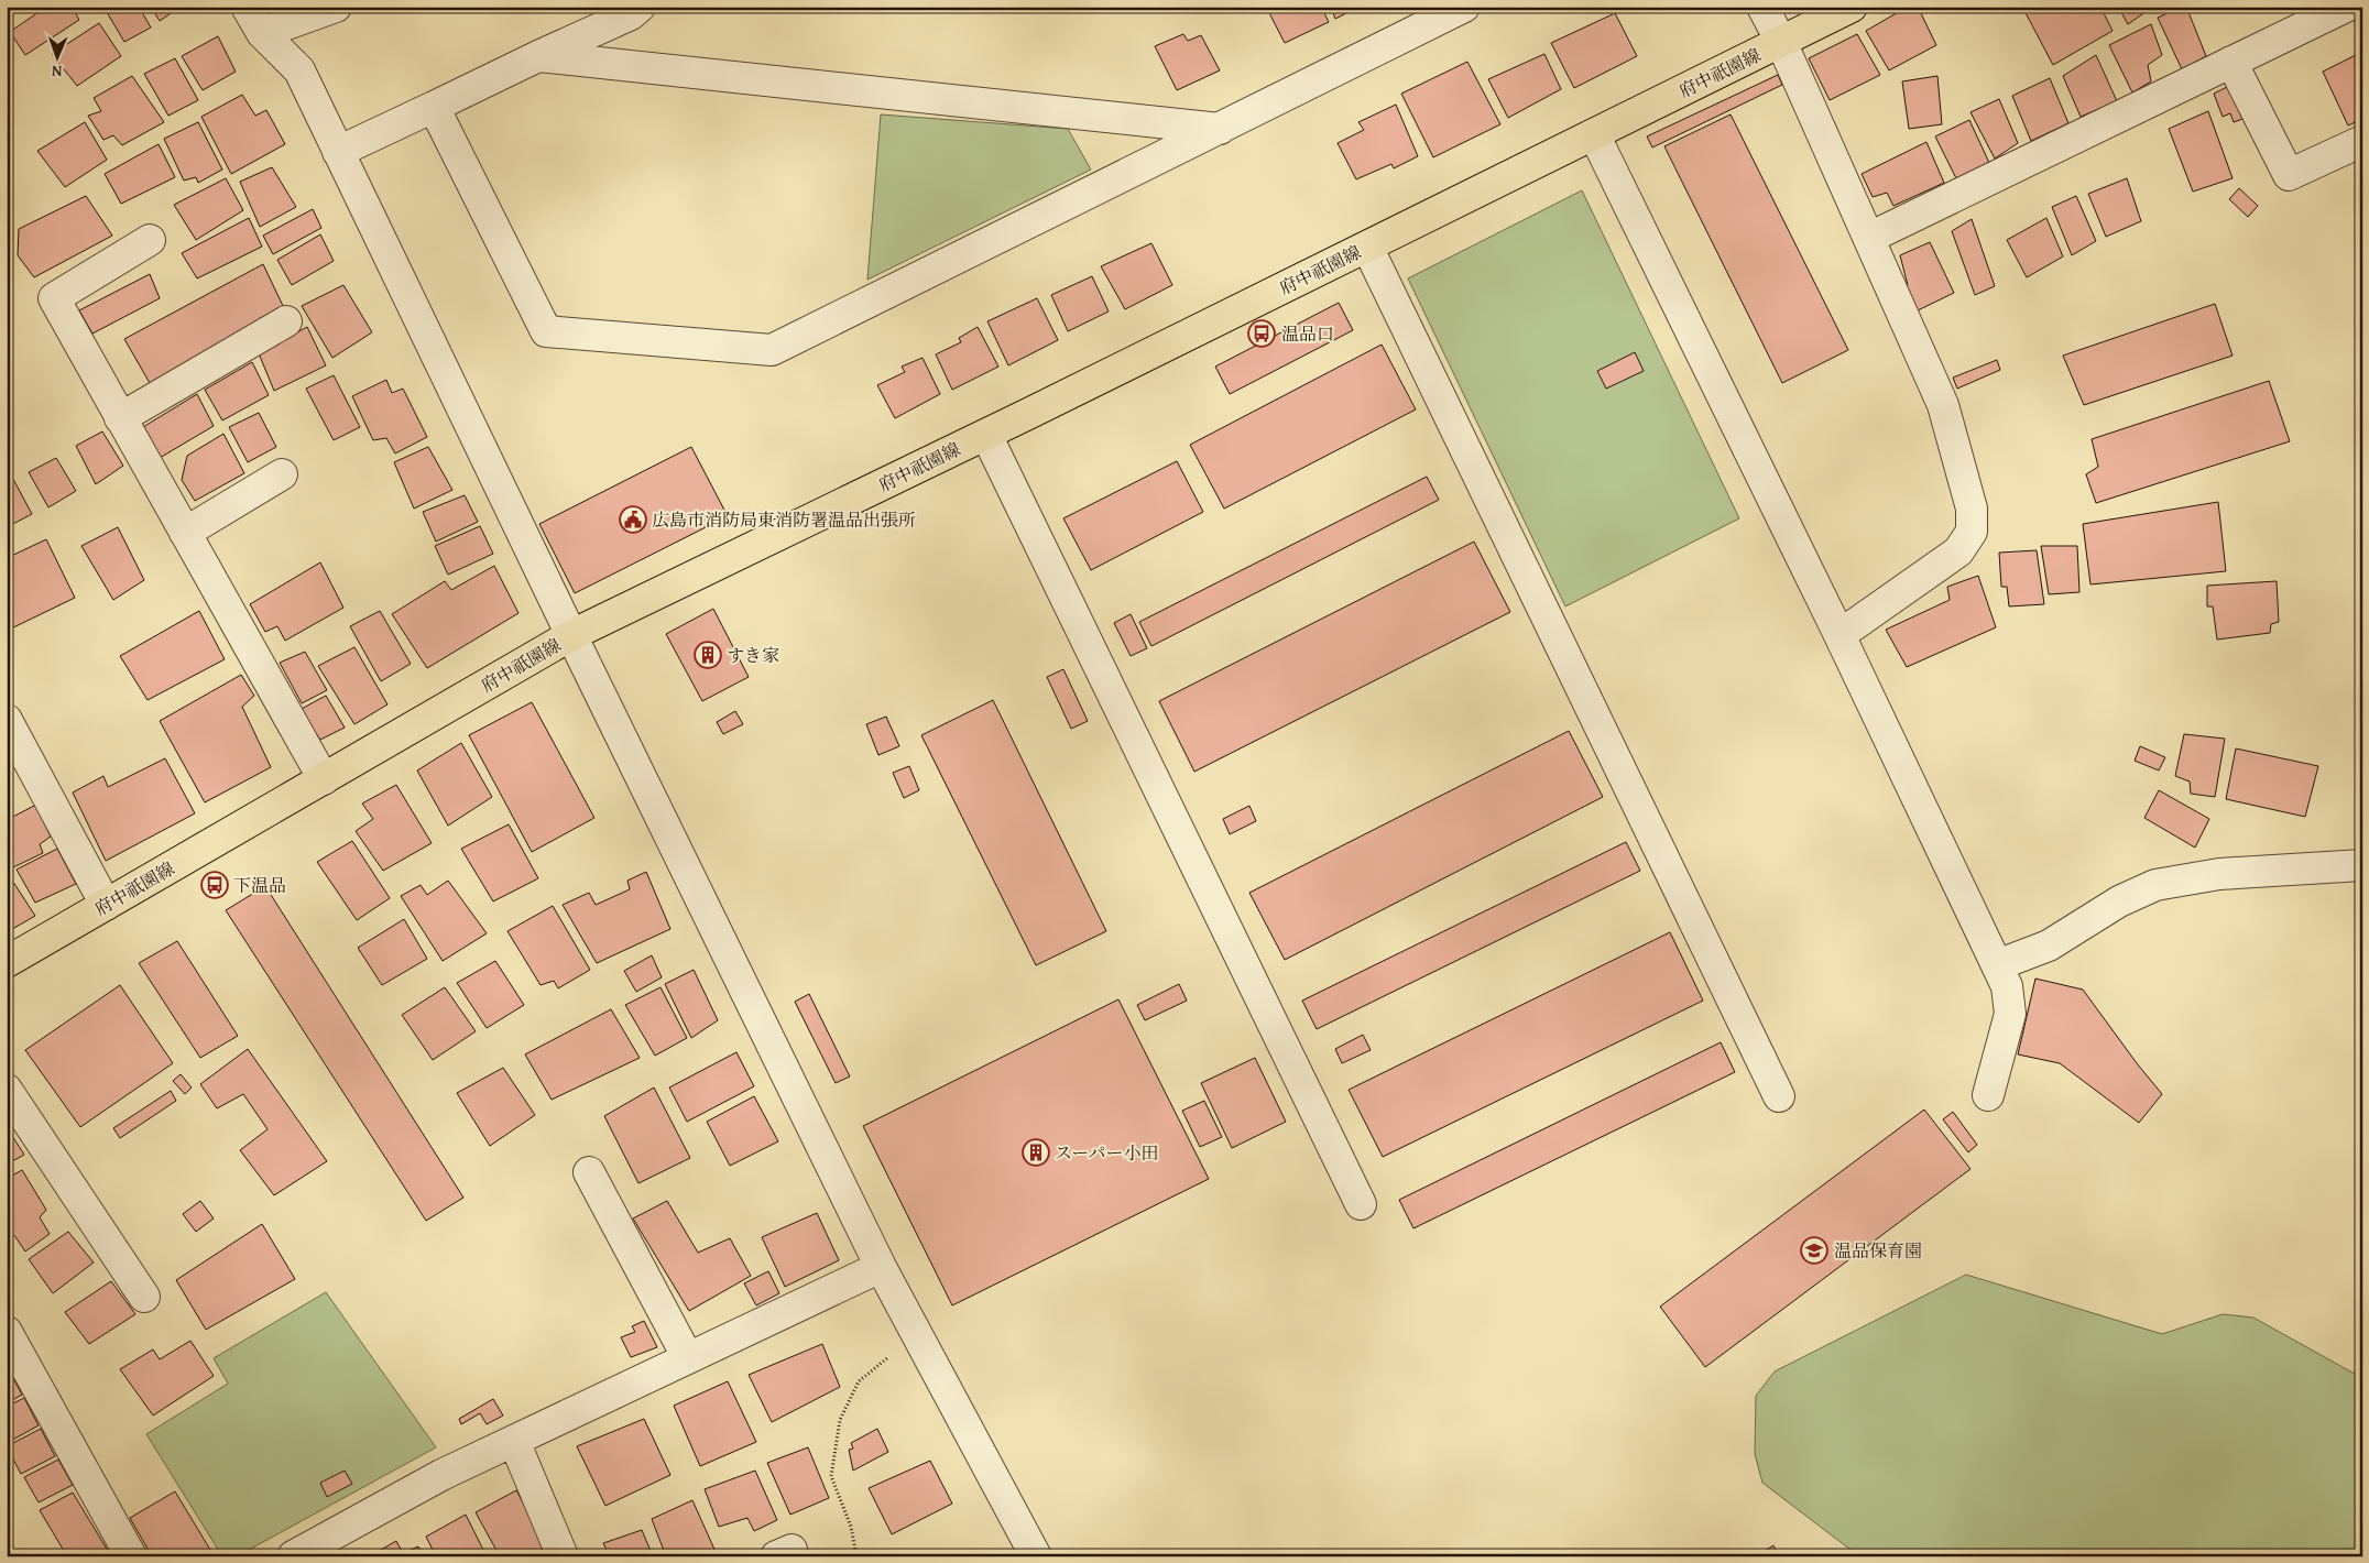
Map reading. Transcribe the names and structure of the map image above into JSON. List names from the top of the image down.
{
  "streets": {
    "main road": ["府中祇園線"]
  },
  "places": {
    "bus stop": ["温品口", "下温品"],
    "public building": ["広島市消防局東消防署温品出張所"],
    "building": ["すき家", "スーパー小田"],
    "school or university": ["温品保育園"]
  },
  "north": "bottom"
}
